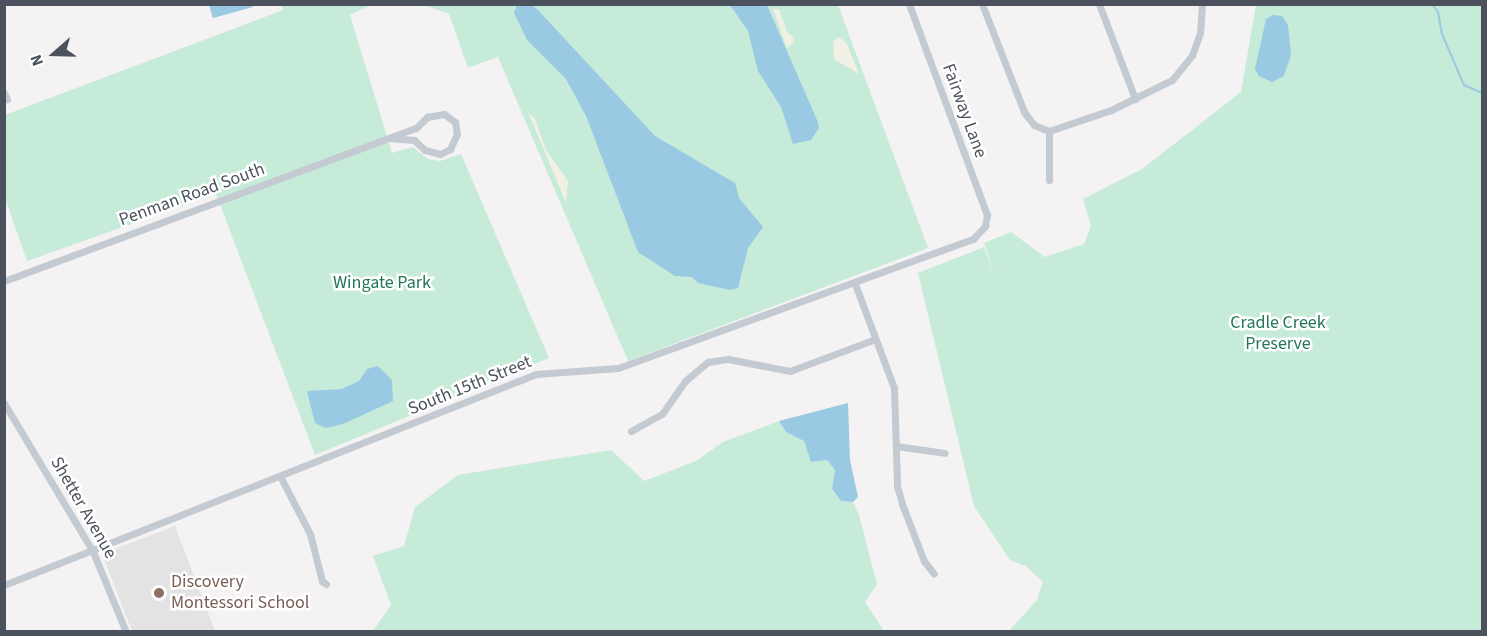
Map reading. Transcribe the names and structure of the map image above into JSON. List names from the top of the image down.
{
  "streets": {
    "street": [
      "Fairway Lane",
      "Penman Road South",
      "South 15th Street",
      "Shetter Avenue"
    ]
  },
  "crossings": [
    ["Fairway Lane", "South 15th Street"],
    ["South 15th Street", "Shetter Avenue"]
  ],
  "parks": ["Wingate Park", "Cradle Creek Preserve"],
  "places": ["Discovery Montessori School"],
  "north": "left"
}
